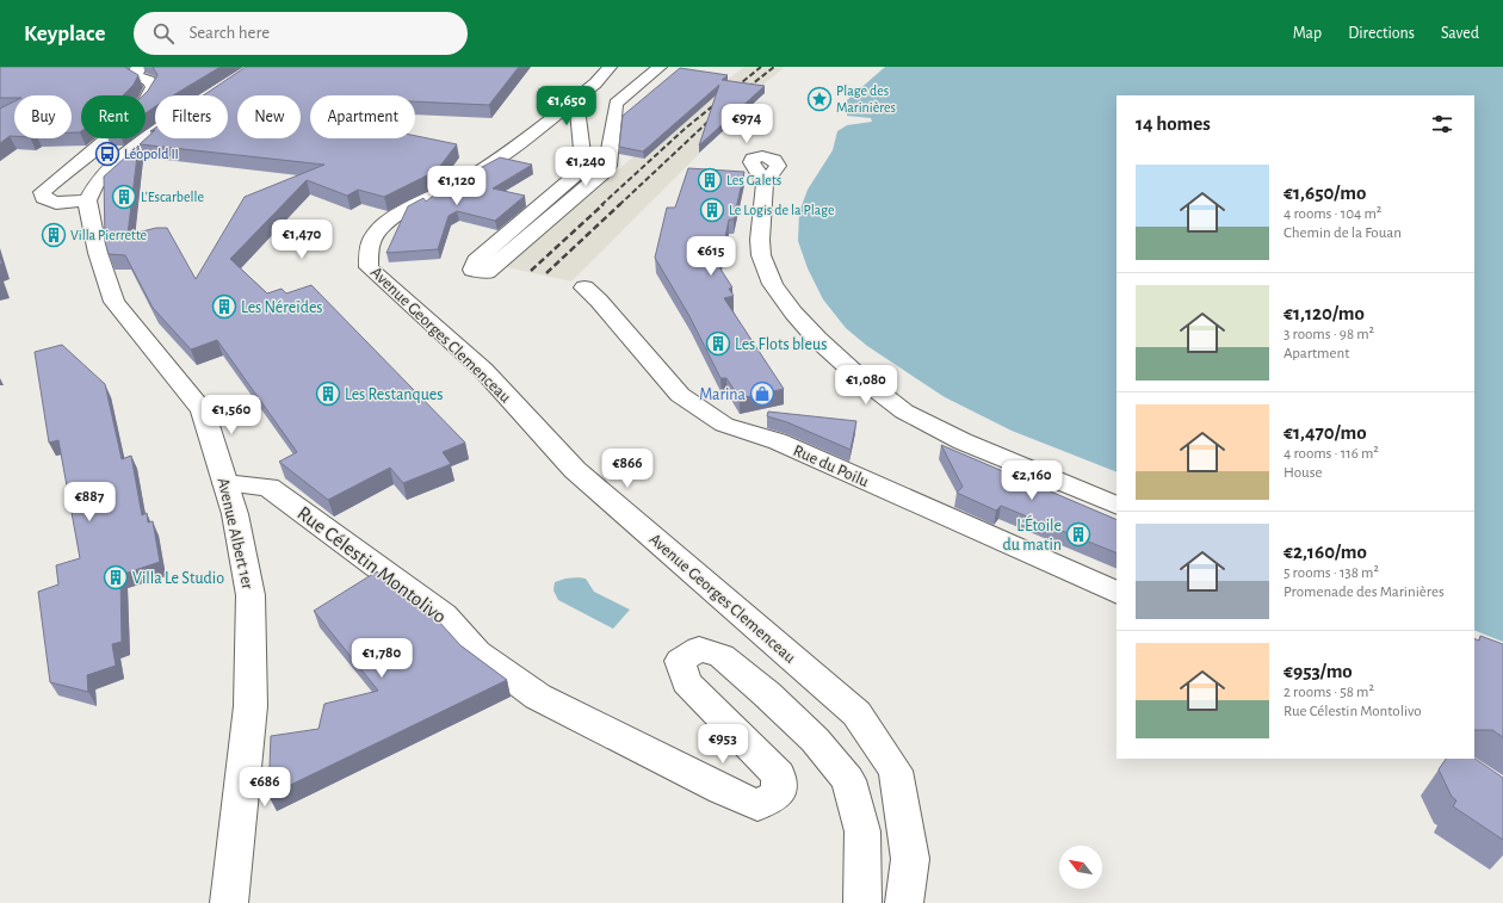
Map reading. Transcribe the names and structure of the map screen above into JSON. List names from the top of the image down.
{
  "streets": {
    "street": [
      "Avenue Georges Clemenceau",
      "Rue du Poilu",
      "Avenue Albert 1er",
      "Rue Célestin Montolivo"
    ]
  },
  "crossings": [
    ["Avenue Albert 1er", "Rue Célestin Montolivo"]
  ],
  "places": {
    "place": ["Plage des Marinières"],
    "bus stop": ["Léopold II"],
    "building": [
      "Les Galets",
      "L'Escarbelle",
      "Le Logis de la Plage",
      "Villa Pierrette",
      "Les Néreïdes",
      "Les Flots bleus",
      "Les Restanques",
      "L'Étoile du matin",
      "Villa Le Studio"
    ],
    "shop": ["Marina"]
  },
  "north": "top left",
  "page": {
    "header": "Keyplace",
    "search": "Search here",
    "nav": ["Map", "Directions", "Saved"],
    "price": [
      "€1,650",
      "€974",
      "€1,240",
      "€1,120",
      "€1,470",
      "€615",
      "€1,080",
      "€1,560",
      "€866",
      "€2,160",
      "€887",
      "€1,780",
      "€953",
      "€686"
    ],
    "chip": [
      "Buy",
      "Rent",
      "Filters",
      "New",
      "Apartment"
    ],
    "heading": "14 homes",
    "list": [
      {
        "name": "€1,650/mo",
        "note": "4 rooms · 104 m² · Chemin de la Fouan"
      },
      {
        "name": "€1,120/mo",
        "note": "3 rooms · 98 m² · Apartment"
      },
      {
        "name": "€1,470/mo",
        "note": "4 rooms · 116 m² · House"
      },
      {
        "name": "€2,160/mo",
        "note": "5 rooms · 138 m² · Promenade des Marinières"
      },
      {
        "name": "€953/mo",
        "note": "2 rooms · 58 m² · Rue Célestin Montolivo"
      }
    ]
  }
}
